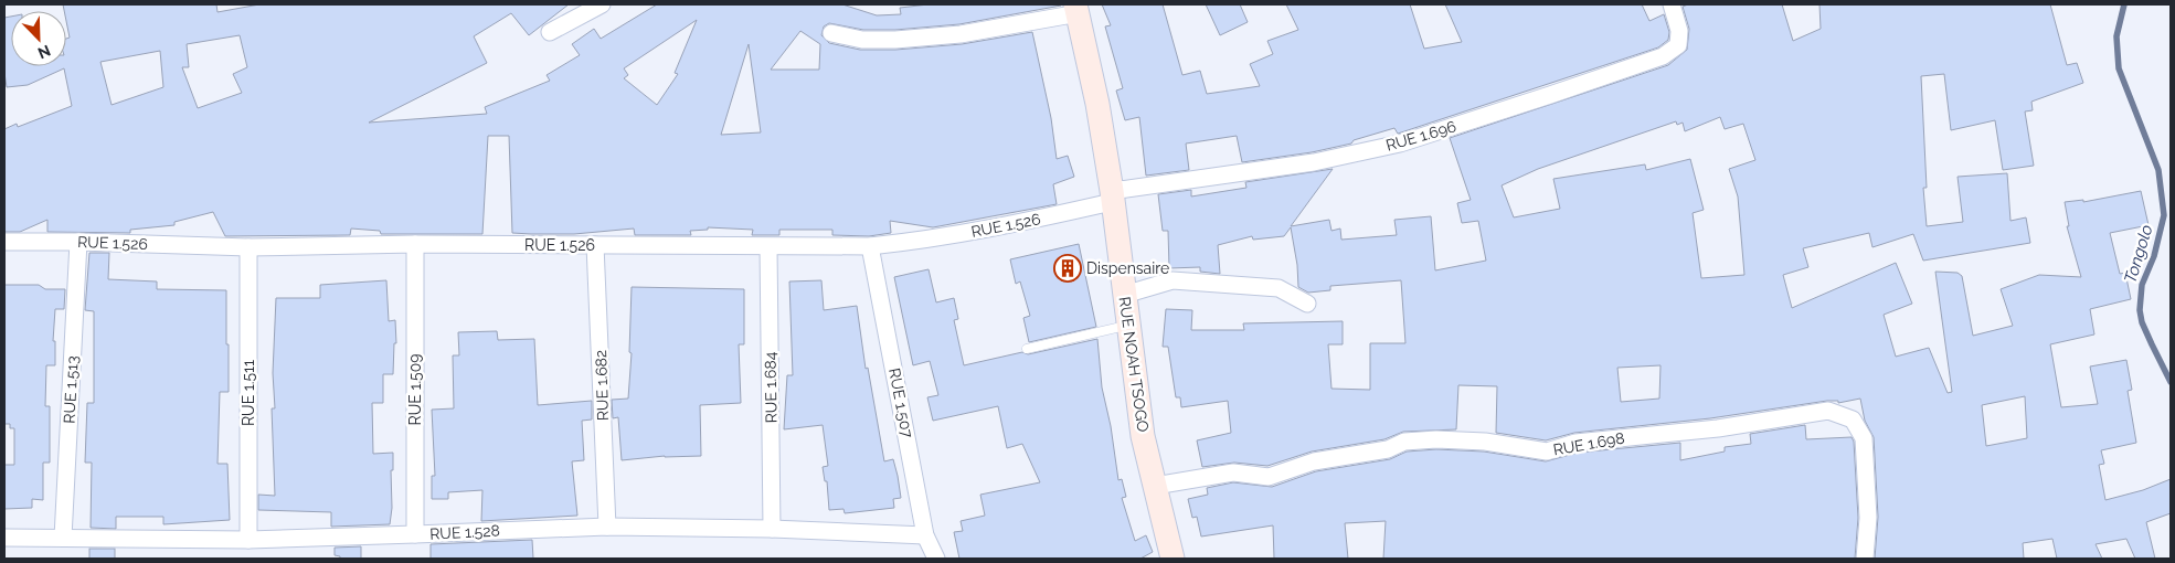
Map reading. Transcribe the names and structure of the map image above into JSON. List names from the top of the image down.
{
  "streets": {
    "main road": ["RUE NOAH TSOGO"],
    "street": [
      "RUE 1.696",
      "RUE 1.526",
      "RUE 1.682",
      "RUE 1.684",
      "RUE 1.513",
      "RUE 1.509",
      "RUE 1.511",
      "RUE 1.507",
      "RUE 1.698",
      "RUE 1.528"
    ]
  },
  "crossings": [
    ["RUE 1.696", "RUE 1.526"],
    ["RUE 1.696", "RUE NOAH TSOGO"],
    ["RUE 1.526", "RUE NOAH TSOGO"],
    ["RUE 1.526", "RUE 1.682"],
    ["RUE 1.526", "RUE 1.684"],
    ["RUE 1.526", "RUE 1.513"],
    ["RUE 1.526", "RUE 1.509"],
    ["RUE 1.526", "RUE 1.511"],
    ["RUE 1.526", "RUE 1.507"],
    ["RUE NOAH TSOGO", "RUE 1.698"],
    ["RUE 1.682", "RUE 1.528"],
    ["RUE 1.684", "RUE 1.528"],
    ["RUE 1.513", "RUE 1.528"],
    ["RUE 1.509", "RUE 1.528"],
    ["RUE 1.511", "RUE 1.528"],
    ["RUE 1.507", "RUE 1.528"]
  ],
  "water": ["Tongolo"],
  "places": {
    "building": ["Dispensaire"]
  },
  "north": "bottom right"
}
